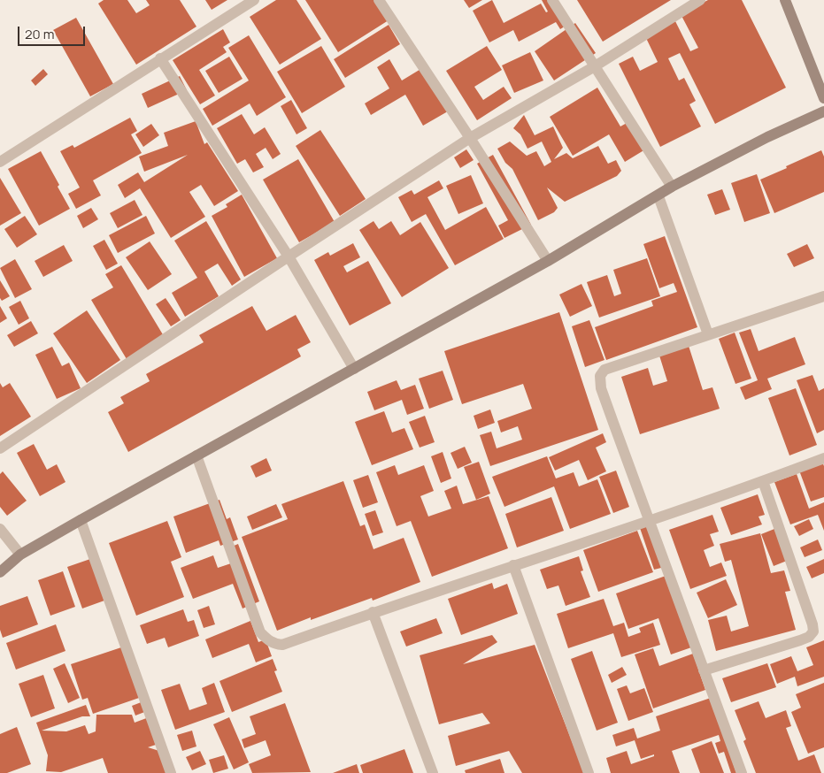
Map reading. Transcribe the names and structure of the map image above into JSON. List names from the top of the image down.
{
  "scale_bar": "20 m"
}
